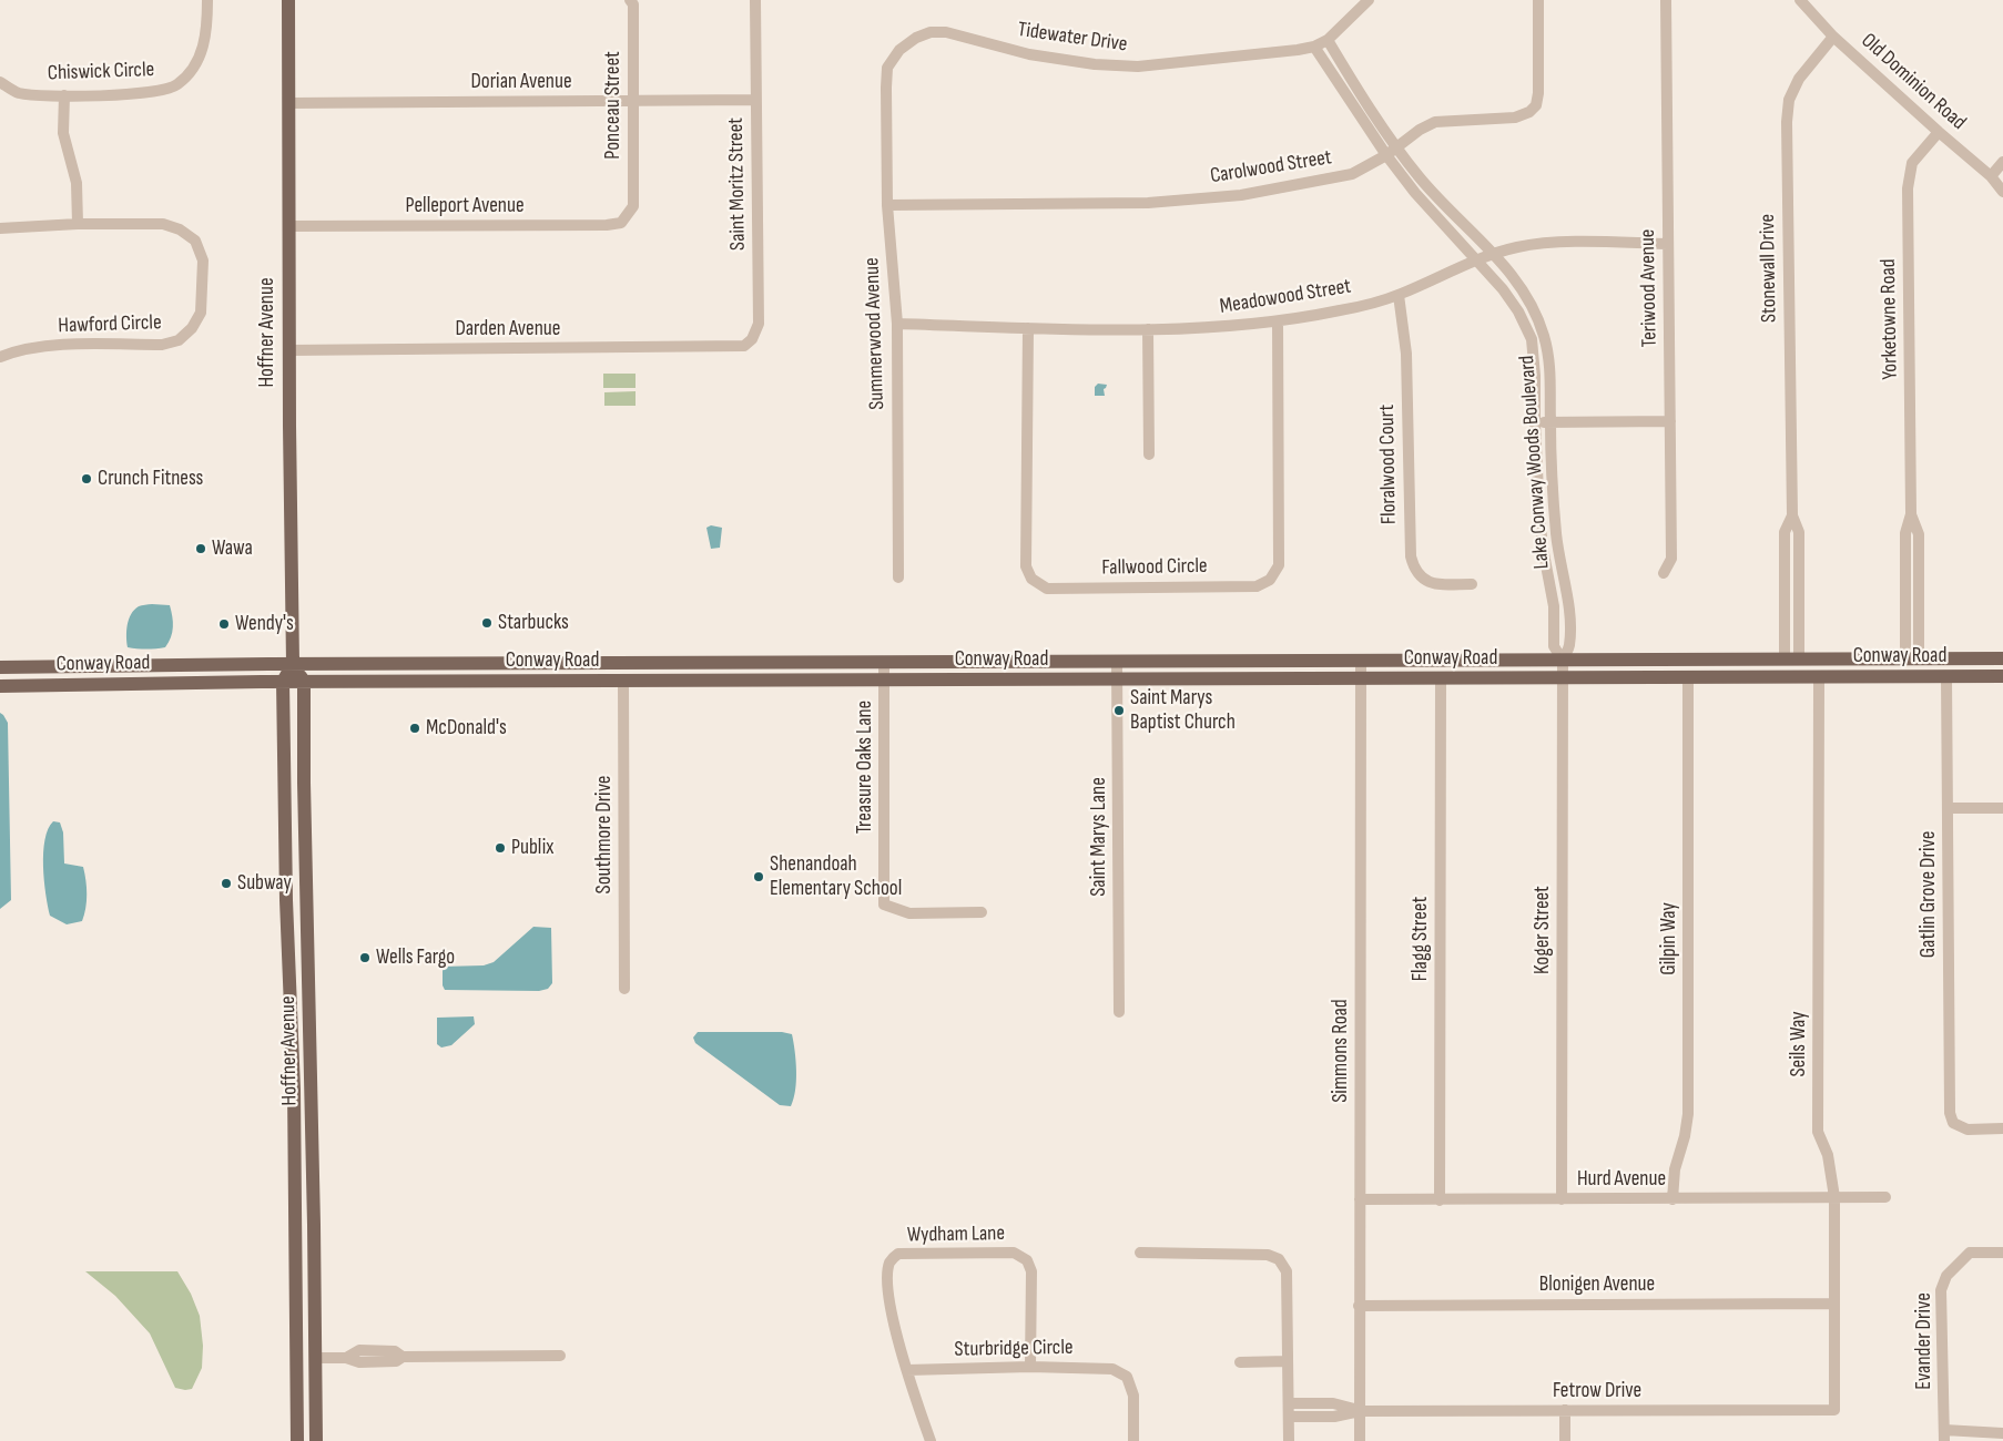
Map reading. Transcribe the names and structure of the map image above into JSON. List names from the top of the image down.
{
  "streets": {
    "main road": ["Hoffner Avenue", "Conway Road"],
    "street": [
      "Tidewater Drive",
      "Chiswick Circle",
      "Dorian Avenue",
      "Old Dominion Road",
      "Ponceau Street",
      "Carolwood Street",
      "Saint Moritz Street",
      "Pelleport Avenue",
      "Stonewall Drive",
      "Teriwood Avenue",
      "Meadowood Street",
      "Yorketowne Road",
      "Hawford Circle",
      "Darden Avenue",
      "Summerwood Avenue",
      "Lake Conway Woods Boulevard",
      "Floralwood Court",
      "Fallwood Circle",
      "Treasure Oaks Lane",
      "Southmore Drive",
      "Saint Marys Lane",
      "Gatlin Grove Drive",
      "Koger Street",
      "Flagg Street",
      "Gilpin Way",
      "Seils Way",
      "Simmons Road",
      "Hurd Avenue",
      "Wydham Lane",
      "Blonigen Avenue",
      "Evander Drive",
      "Sturbridge Circle",
      "Fetrow Drive"
    ]
  },
  "crossings": [
    ["Tidewater Drive", "Summerwood Avenue"],
    ["Tidewater Drive", "Lake Conway Woods Boulevard"],
    ["Dorian Avenue", "Ponceau Street"],
    ["Dorian Avenue", "Saint Moritz Street"],
    ["Dorian Avenue", "Hoffner Avenue"],
    ["Old Dominion Road", "Stonewall Drive"],
    ["Old Dominion Road", "Yorketowne Road"],
    ["Ponceau Street", "Pelleport Avenue"],
    ["Carolwood Street", "Summerwood Avenue"],
    ["Carolwood Street", "Lake Conway Woods Boulevard"],
    ["Saint Moritz Street", "Darden Avenue"],
    ["Pelleport Avenue", "Hoffner Avenue"],
    ["Stonewall Drive", "Conway Road"],
    ["Teriwood Avenue", "Meadowood Street"],
    ["Meadowood Street", "Summerwood Avenue"],
    ["Meadowood Street", "Lake Conway Woods Boulevard"],
    ["Meadowood Street", "Floralwood Court"],
    ["Meadowood Street", "Fallwood Circle"],
    ["Yorketowne Road", "Conway Road"],
    ["Darden Avenue", "Hoffner Avenue"],
    ["Hoffner Avenue", "Conway Road"],
    ["Lake Conway Woods Boulevard", "Conway Road"],
    ["Lake Conway Woods Boulevard", "Koger Street"],
    ["Conway Road", "Treasure Oaks Lane"],
    ["Conway Road", "Southmore Drive"],
    ["Conway Road", "Saint Marys Lane"],
    ["Conway Road", "Gatlin Grove Drive"],
    ["Conway Road", "Koger Street"],
    ["Conway Road", "Flagg Street"],
    ["Conway Road", "Gilpin Way"],
    ["Conway Road", "Seils Way"],
    ["Conway Road", "Simmons Road"],
    ["Koger Street", "Hurd Avenue"],
    ["Flagg Street", "Hurd Avenue"],
    ["Gilpin Way", "Hurd Avenue"],
    ["Seils Way", "Hurd Avenue"],
    ["Seils Way", "Blonigen Avenue"],
    ["Seils Way", "Fetrow Drive"],
    ["Simmons Road", "Hurd Avenue"],
    ["Simmons Road", "Blonigen Avenue"],
    ["Simmons Road", "Fetrow Drive"],
    ["Wydham Lane", "Sturbridge Circle"]
  ],
  "places": [
    "Crunch Fitness",
    "Wawa",
    "Starbucks",
    "Wendy's",
    "Saint Marys Baptist Church",
    "McDonald's",
    "Publix",
    "Shenandoah Elementary School",
    "Subway",
    "Wells Fargo"
  ]
}
